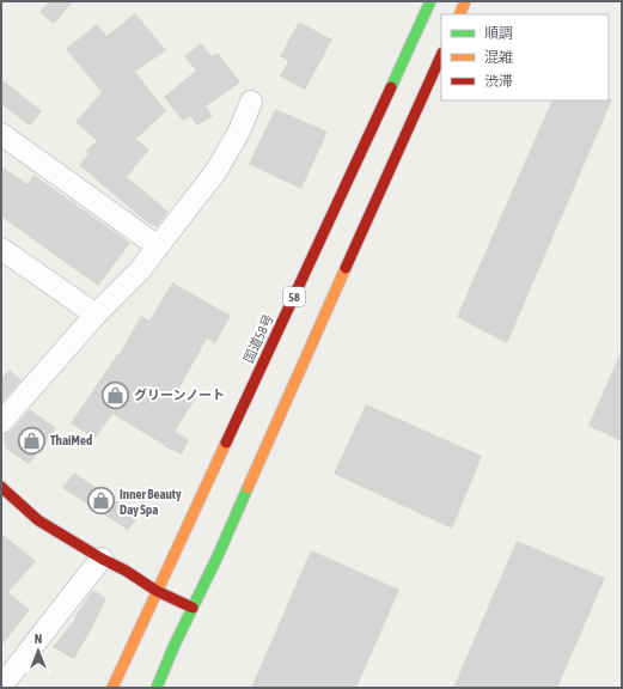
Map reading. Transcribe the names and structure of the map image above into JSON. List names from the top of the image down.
{
  "streets": {
    "main road": ["58", "国道58号"]
  },
  "places": {
    "shop": ["グリーンノート", "ThaiMed", "Inner Beauty Day Spa"]
  },
  "legend": ["順調", "混雑", "渋滞"],
  "north": "top"
}
